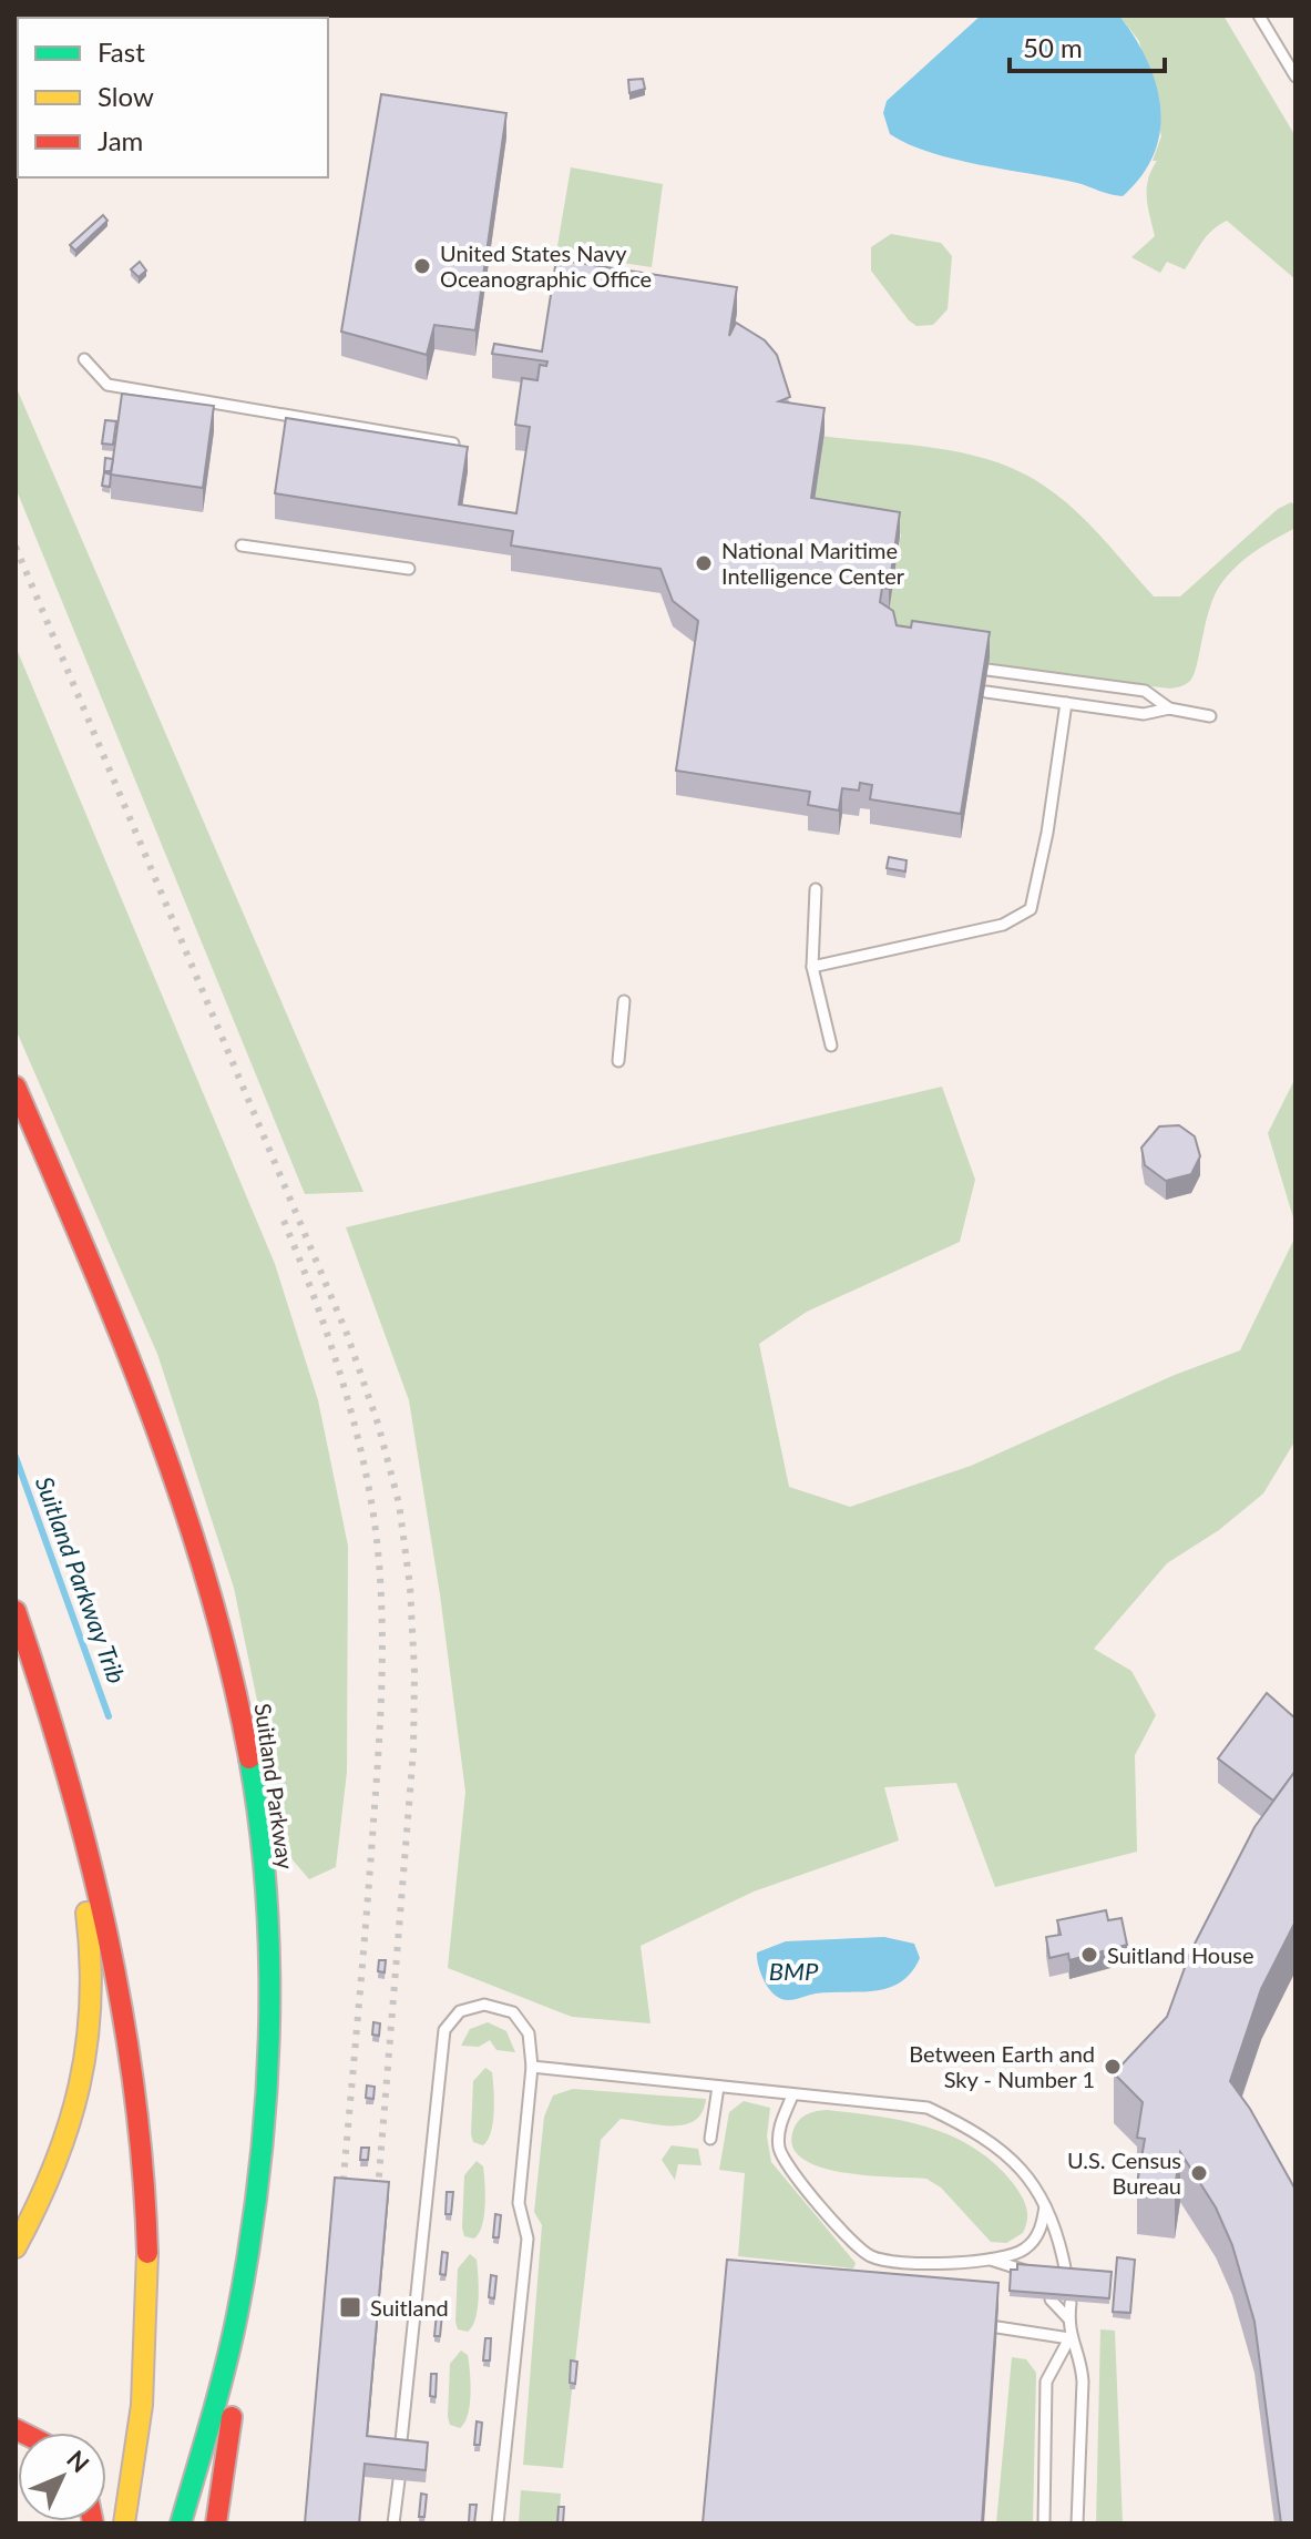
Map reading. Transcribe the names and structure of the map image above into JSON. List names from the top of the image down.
{
  "streets": {
    "highway": ["Suitland Parkway"]
  },
  "water": ["Suitland Parkway Trib", "BMP"],
  "places": {
    "other": [
      "United States Navy Oceanographic Office",
      "National Maritime Intelligence Center",
      "Suitland House",
      "Between Earth and Sky - Number 1",
      "U.S. Census Bureau"
    ],
    "transit": ["Suitland"]
  },
  "legend": ["Fast", "Slow", "Jam"],
  "scale_bar": "50 m",
  "north": "top right"
}
